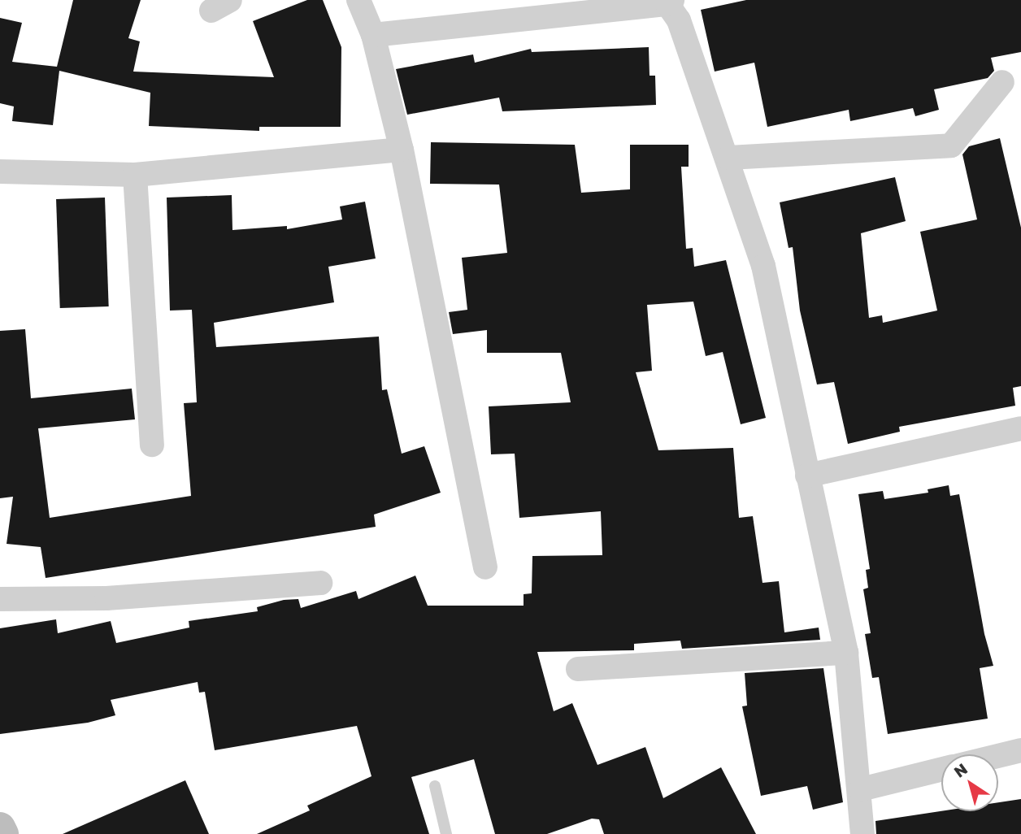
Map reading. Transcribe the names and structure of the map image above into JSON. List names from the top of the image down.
{
  "north": "top left"
}
